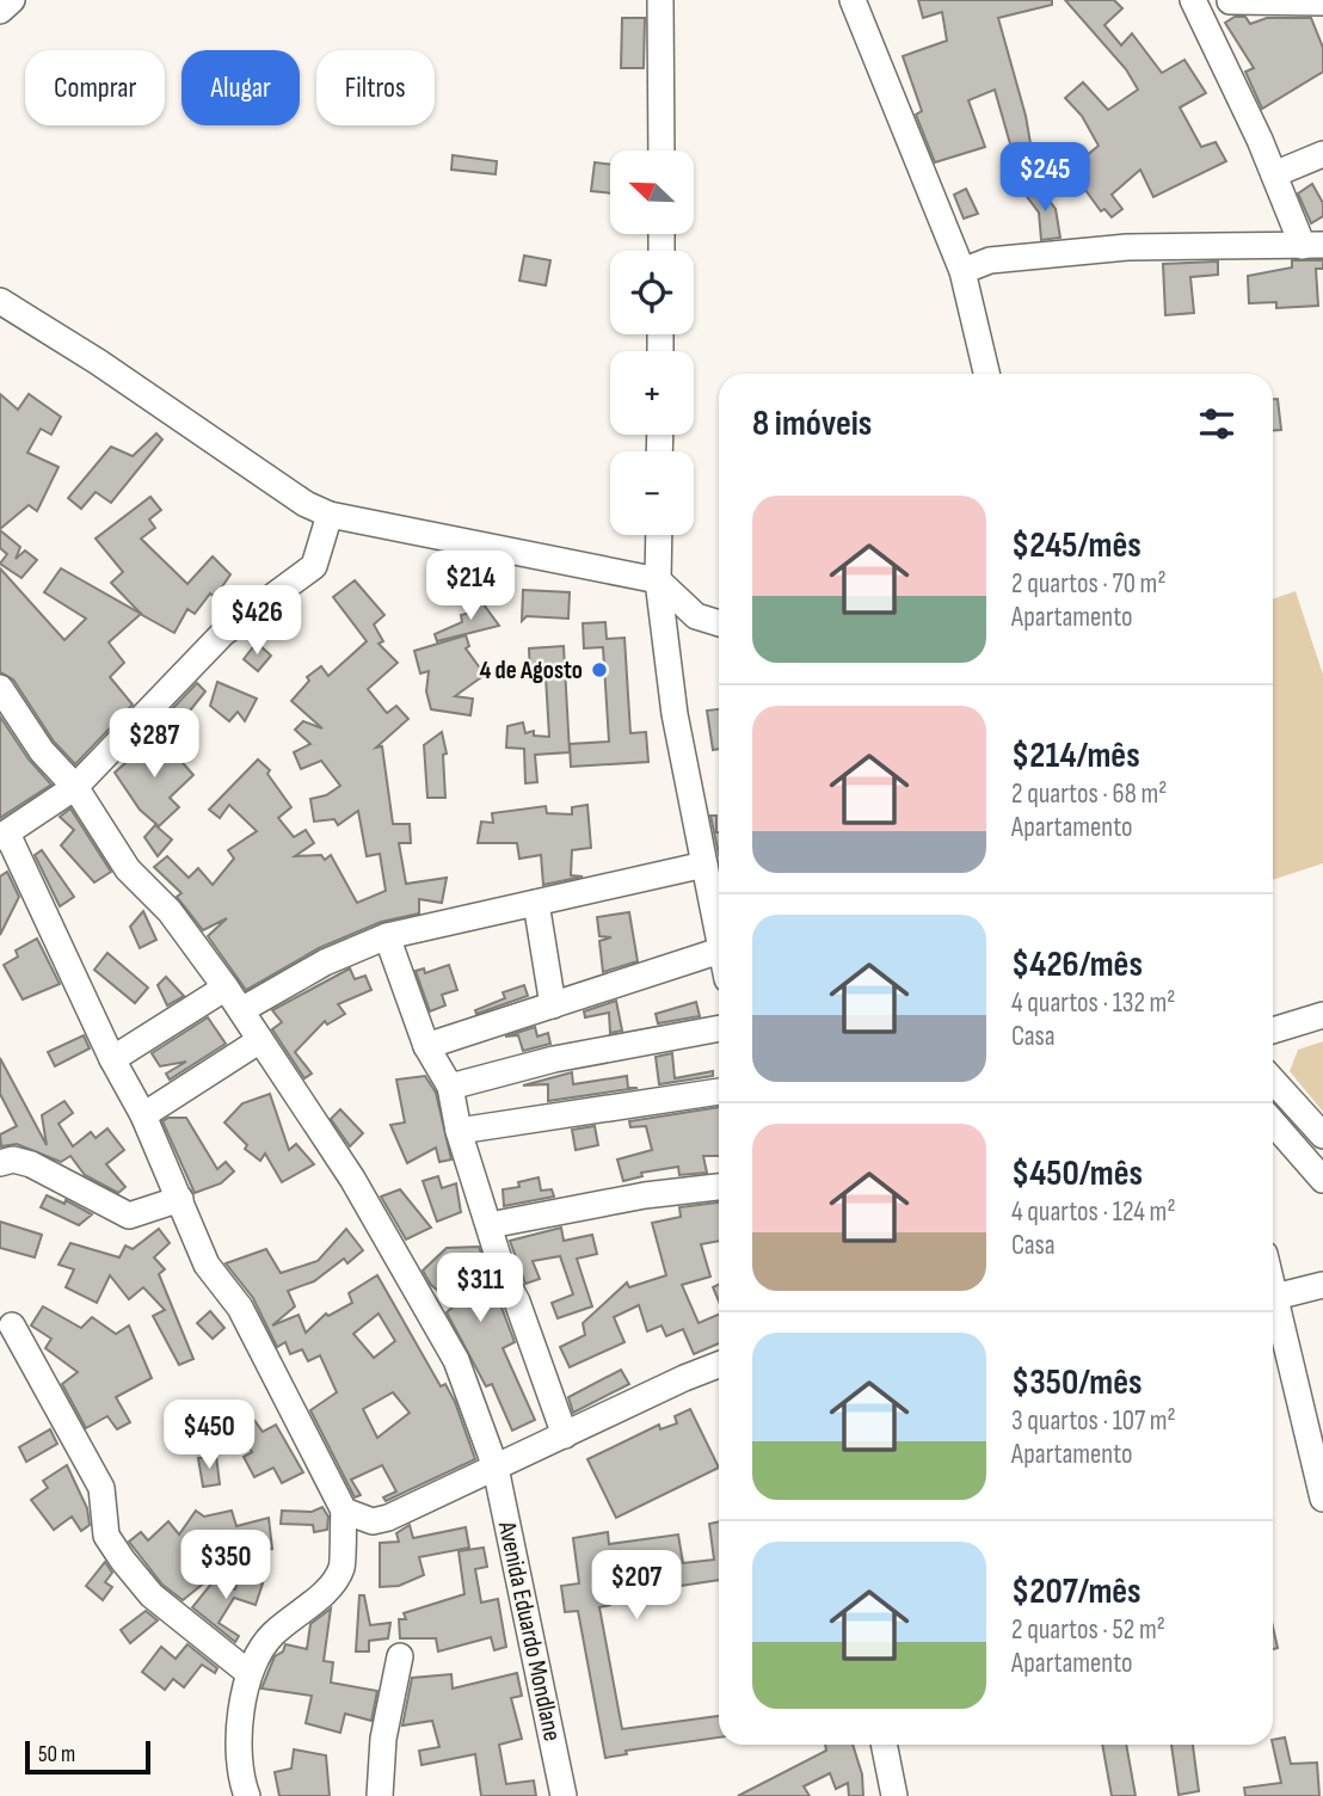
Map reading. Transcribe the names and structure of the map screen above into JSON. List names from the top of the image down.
{
  "streets": {
    "street": ["Avenida Eduardo Mondlane"]
  },
  "places": ["4 de Agosto"],
  "scale_bar": "50 m",
  "north": "top left",
  "page": {
    "chip": ["Comprar", "Alugar", "Filtros"],
    "price": [
      "$245",
      "$214",
      "$426",
      "$287",
      "$311",
      "$450",
      "$350",
      "$207"
    ],
    "map_buttons": ["+", "−"],
    "heading": "8 imóveis",
    "list": [
      {
        "name": "$245/mês",
        "note": "2 quartos · 70 m² · Apartamento"
      },
      {
        "name": "$214/mês",
        "note": "2 quartos · 68 m² · Apartamento"
      },
      {
        "name": "$426/mês",
        "note": "4 quartos · 132 m² · Casa"
      },
      {
        "name": "$450/mês",
        "note": "4 quartos · 124 m² · Casa"
      },
      {
        "name": "$350/mês",
        "note": "3 quartos · 107 m² · Apartamento"
      },
      {
        "name": "$207/mês",
        "note": "2 quartos · 52 m² · Apartamento"
      }
    ],
    "scale": "50 m"
  }
}
